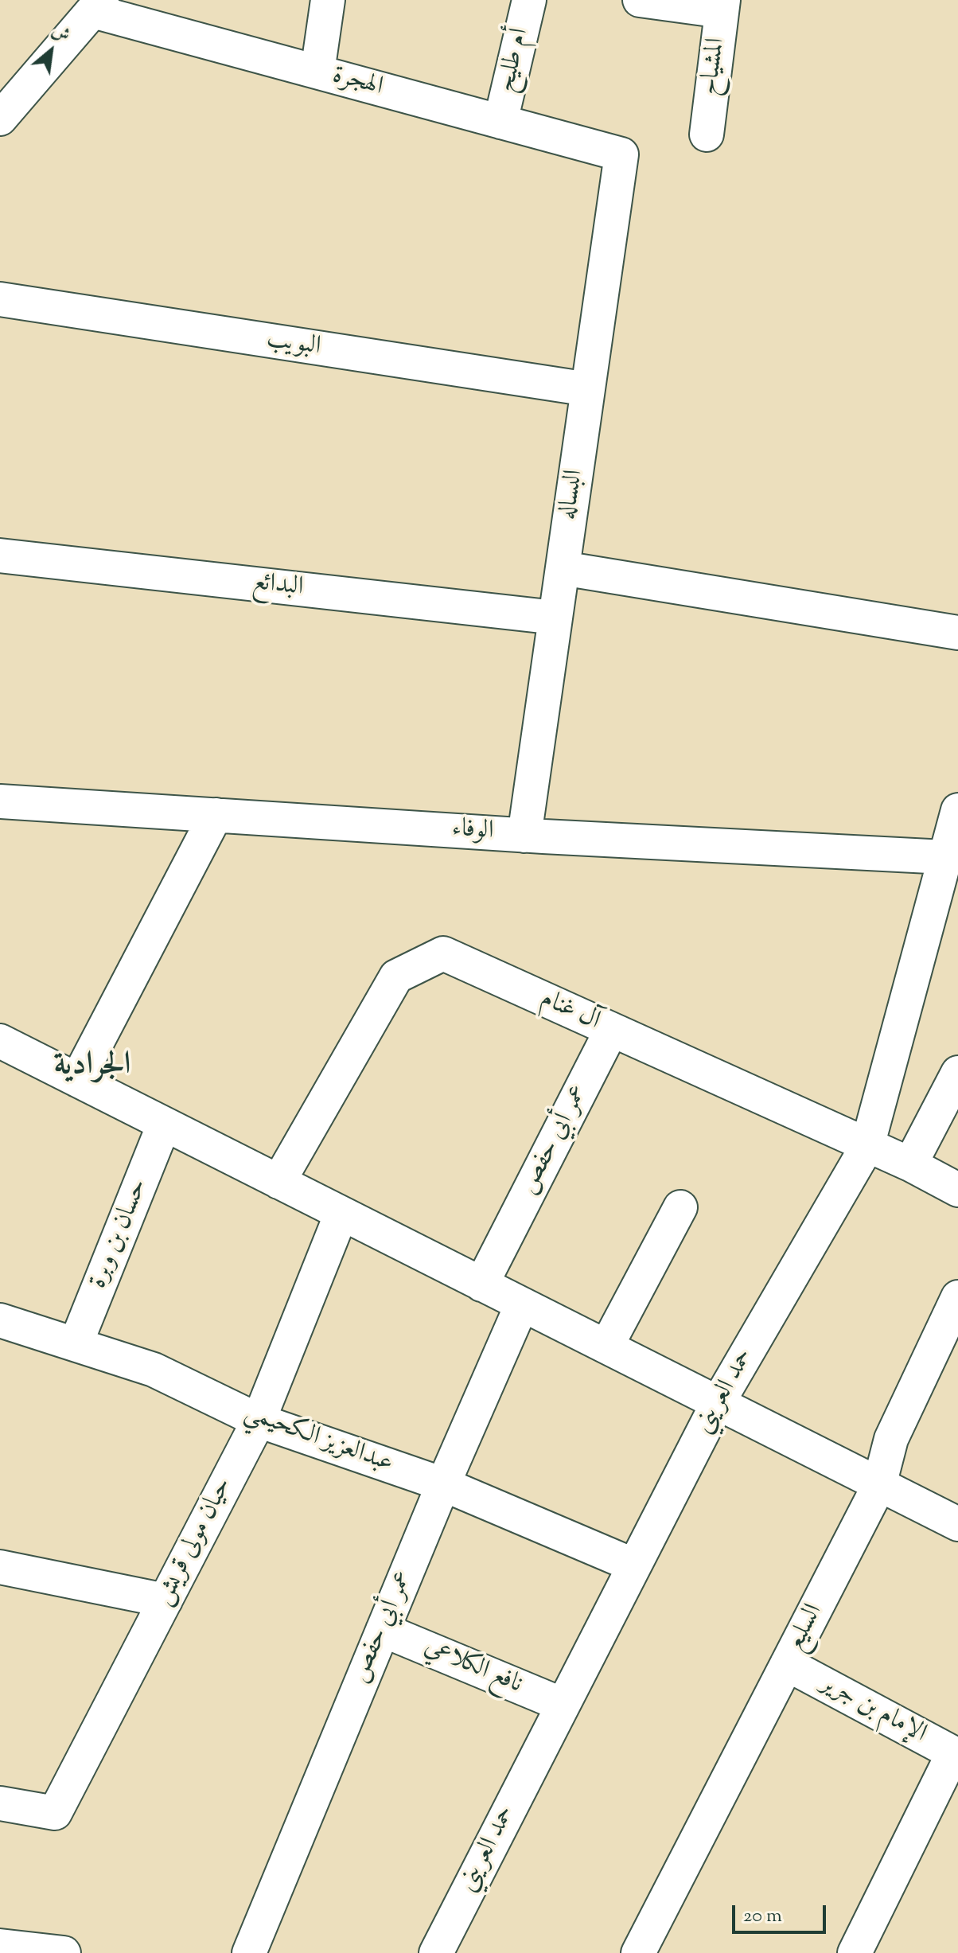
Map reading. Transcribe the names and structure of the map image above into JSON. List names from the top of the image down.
{
  "streets": {
    "street": [
      "أم طليح",
      "المشياح",
      "الهجرة",
      "البويب",
      "البساله",
      "البدائع",
      "الوفاء",
      "آل غنام",
      "عمر أبي حفص",
      "حسان بن وبرة",
      "حمد العريني",
      "عبدالعزيز الكحيمي",
      "حيان مولى قريش",
      "السليع",
      "نافع الكلاعي",
      "الإمام بن جرير"
    ]
  },
  "crossings": [
    ["أم طليح", "الهجرة"],
    ["الهجرة", "البساله"],
    ["البويب", "البساله"],
    ["البساله", "البدائع"],
    ["البساله", "الوفاء"],
    ["الوفاء", "حمد العريني"],
    ["آل غنام", "عمر أبي حفص"],
    ["آل غنام", "حمد العريني"],
    ["عمر أبي حفص", "عبدالعزيز الكحيمي"],
    ["عمر أبي حفص", "نافع الكلاعي"],
    ["حسان بن وبرة", "عبدالعزيز الكحيمي"],
    ["حمد العريني", "عبدالعزيز الكحيمي"],
    ["حمد العريني", "نافع الكلاعي"],
    ["عبدالعزيز الكحيمي", "حيان مولى قريش"],
    ["السليع", "الإمام بن جرير"]
  ],
  "districts": ["الجرادية"],
  "scale_bar": "20 m",
  "north": "top right"
}
